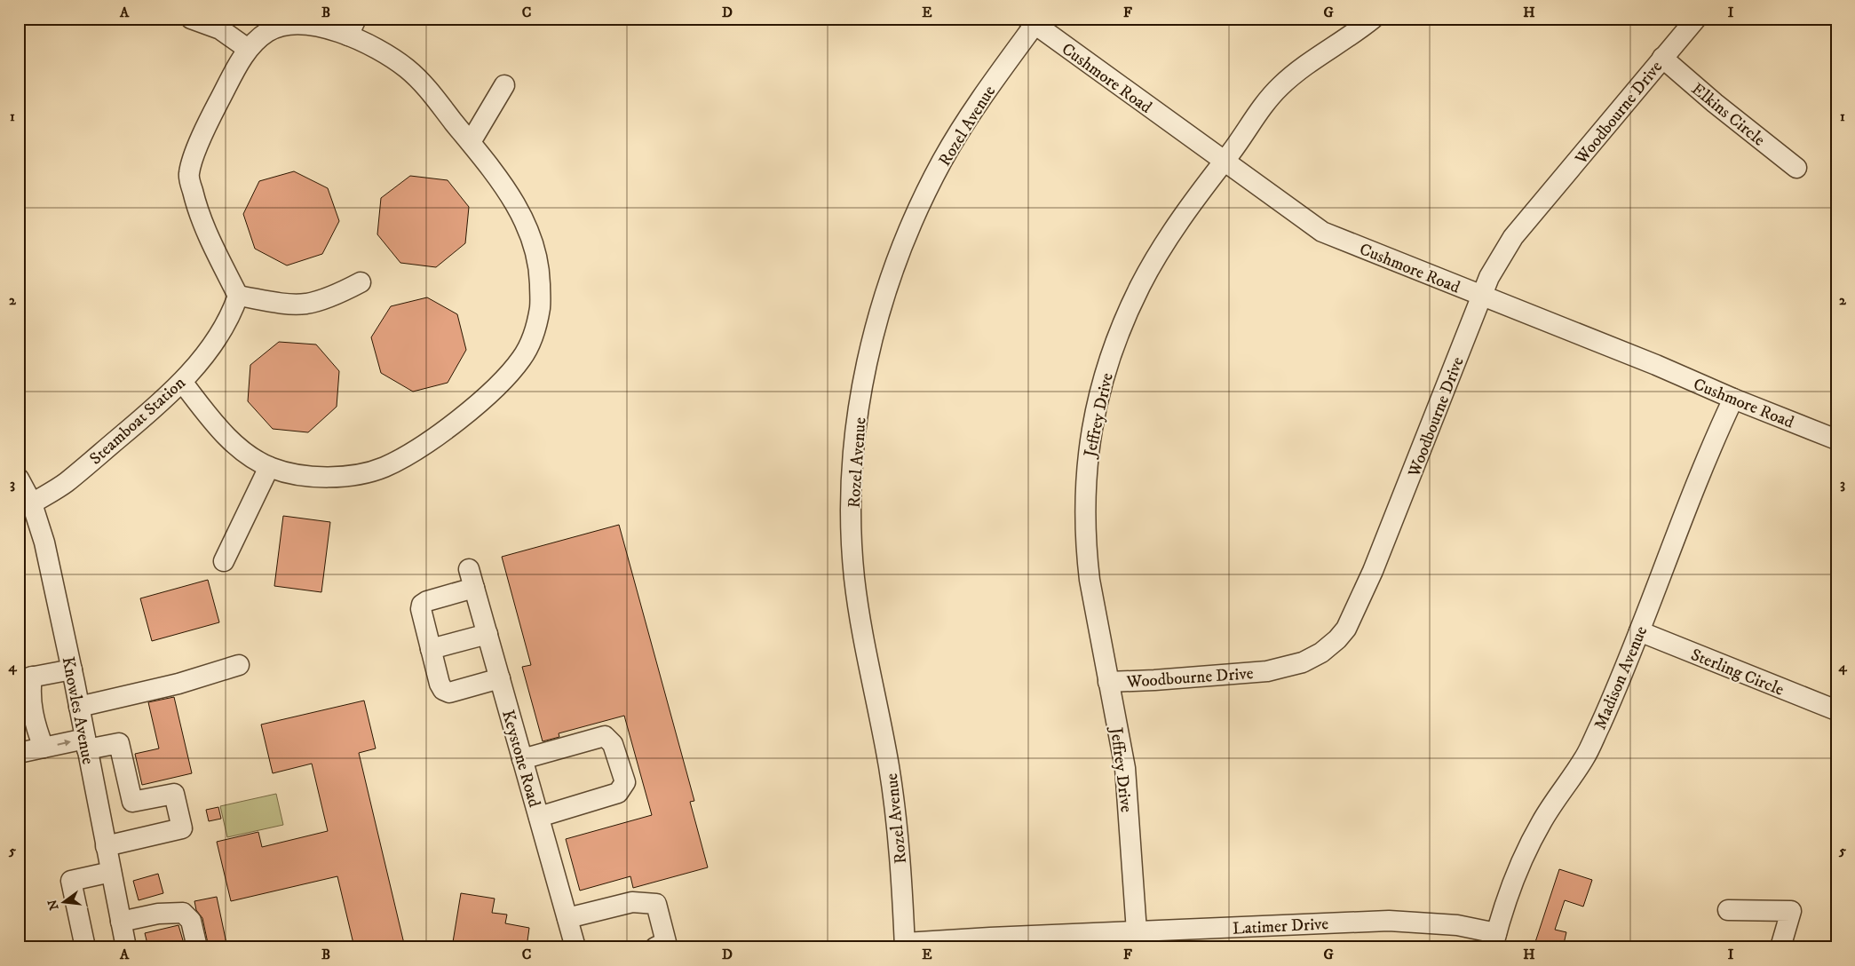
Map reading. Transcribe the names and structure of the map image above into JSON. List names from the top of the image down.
{
  "streets": {
    "street": [
      "Cushmore Road",
      "Woodbourne Drive",
      "Elkins Circle",
      "Rozel Avenue",
      "Jeffrey Drive",
      "Steamboat Station",
      "Sterling Circle",
      "Madison Avenue",
      "Knowles Avenue",
      "Keystone Road",
      "Latimer Drive"
    ]
  },
  "crossings": [
    ["Cushmore Road", "Woodbourne Drive"],
    ["Cushmore Road", "Rozel Avenue"],
    ["Cushmore Road", "Jeffrey Drive"],
    ["Cushmore Road", "Madison Avenue"],
    ["Woodbourne Drive", "Elkins Circle"],
    ["Woodbourne Drive", "Jeffrey Drive"],
    ["Rozel Avenue", "Latimer Drive"],
    ["Jeffrey Drive", "Latimer Drive"],
    ["Steamboat Station", "Knowles Avenue"],
    ["Sterling Circle", "Madison Avenue"],
    ["Madison Avenue", "Latimer Drive"]
  ],
  "north": "left",
  "grid": {
    "columns": [
      "A",
      "B",
      "C",
      "D",
      "E",
      "F",
      "G",
      "H",
      "I"
    ],
    "rows": [
      "1",
      "2",
      "3",
      "4",
      "5"
    ]
  }
}
